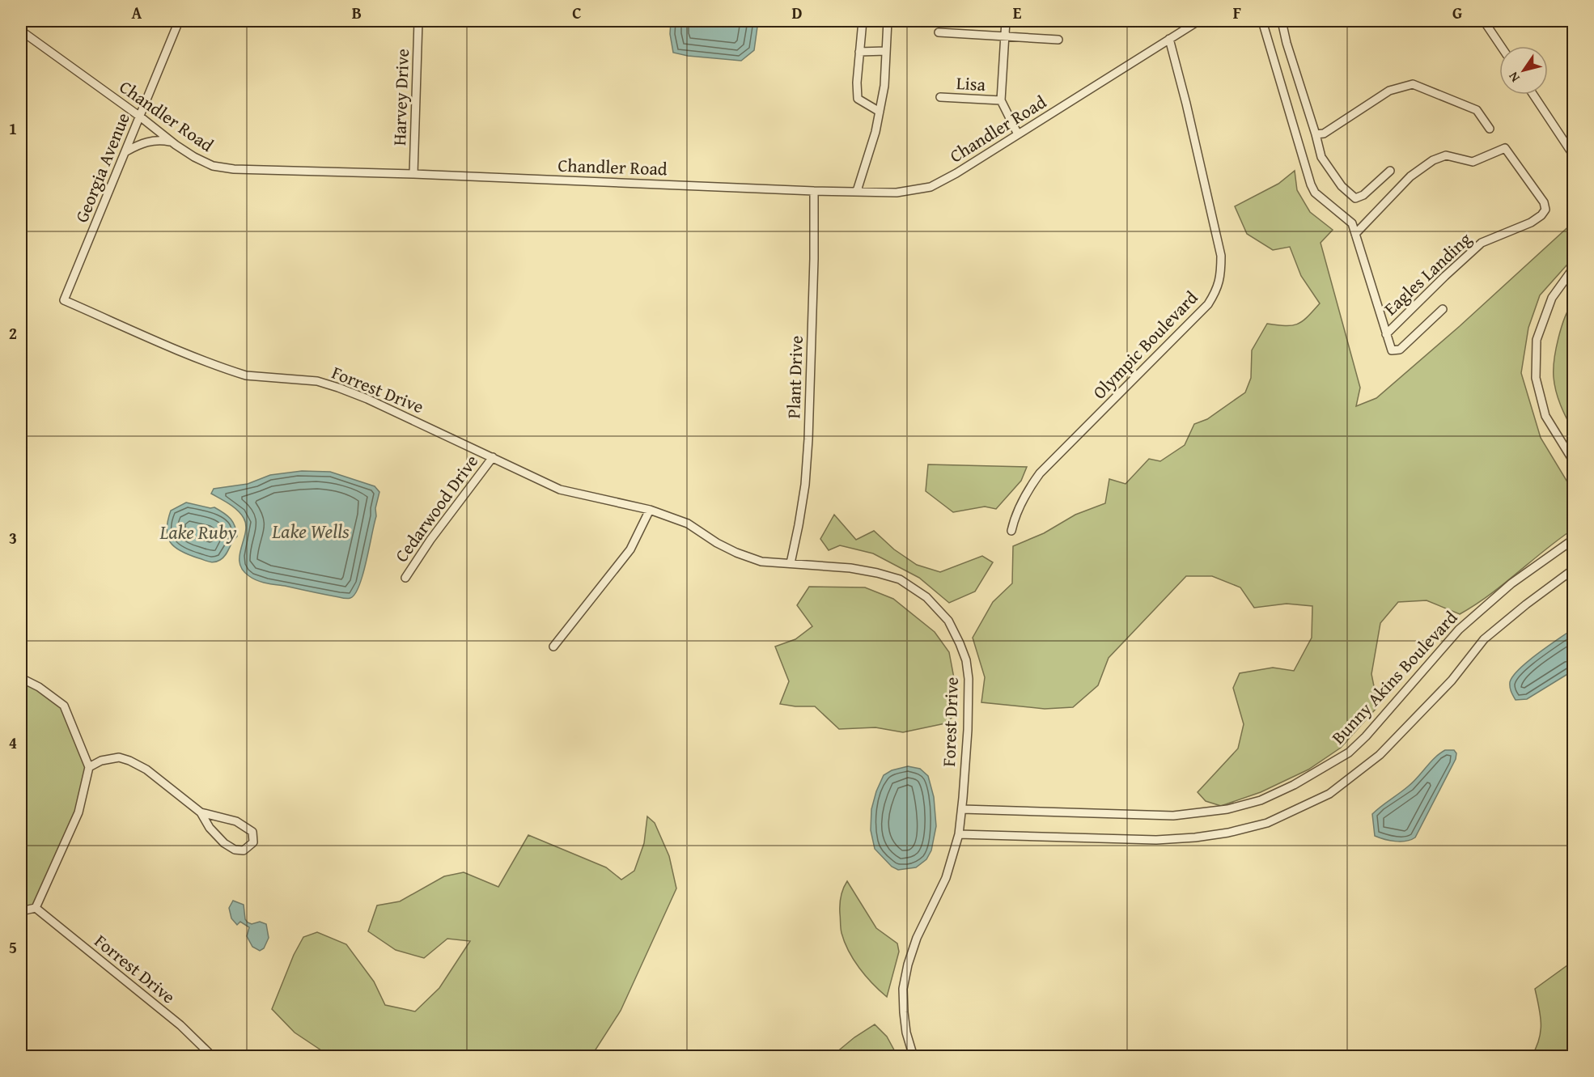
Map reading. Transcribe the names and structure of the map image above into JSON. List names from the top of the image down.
{
  "streets": {
    "street": [
      "Lisa",
      "Harvey Drive",
      "Chandler Road",
      "Georgia Avenue",
      "Eagles Landing",
      "Olympic Boulevard",
      "Plant Drive",
      "Forrest Drive",
      "Cedarwood Drive",
      "Bunny Akins Boulevard",
      "Forest Drive"
    ]
  },
  "crossings": [
    ["Harvey Drive", "Chandler Road"],
    ["Chandler Road", "Georgia Avenue"],
    ["Chandler Road", "Olympic Boulevard"],
    ["Chandler Road", "Plant Drive"],
    ["Georgia Avenue", "Forrest Drive"],
    ["Plant Drive", "Forest Drive"],
    ["Forrest Drive", "Cedarwood Drive"],
    ["Forrest Drive", "Forest Drive"],
    ["Bunny Akins Boulevard", "Forest Drive"]
  ],
  "water": ["Lake Wells", "Lake Ruby"],
  "north": "bottom left",
  "grid": {
    "columns": [
      "A",
      "B",
      "C",
      "D",
      "E",
      "F",
      "G"
    ],
    "rows": [
      "1",
      "2",
      "3",
      "4",
      "5"
    ]
  }
}
